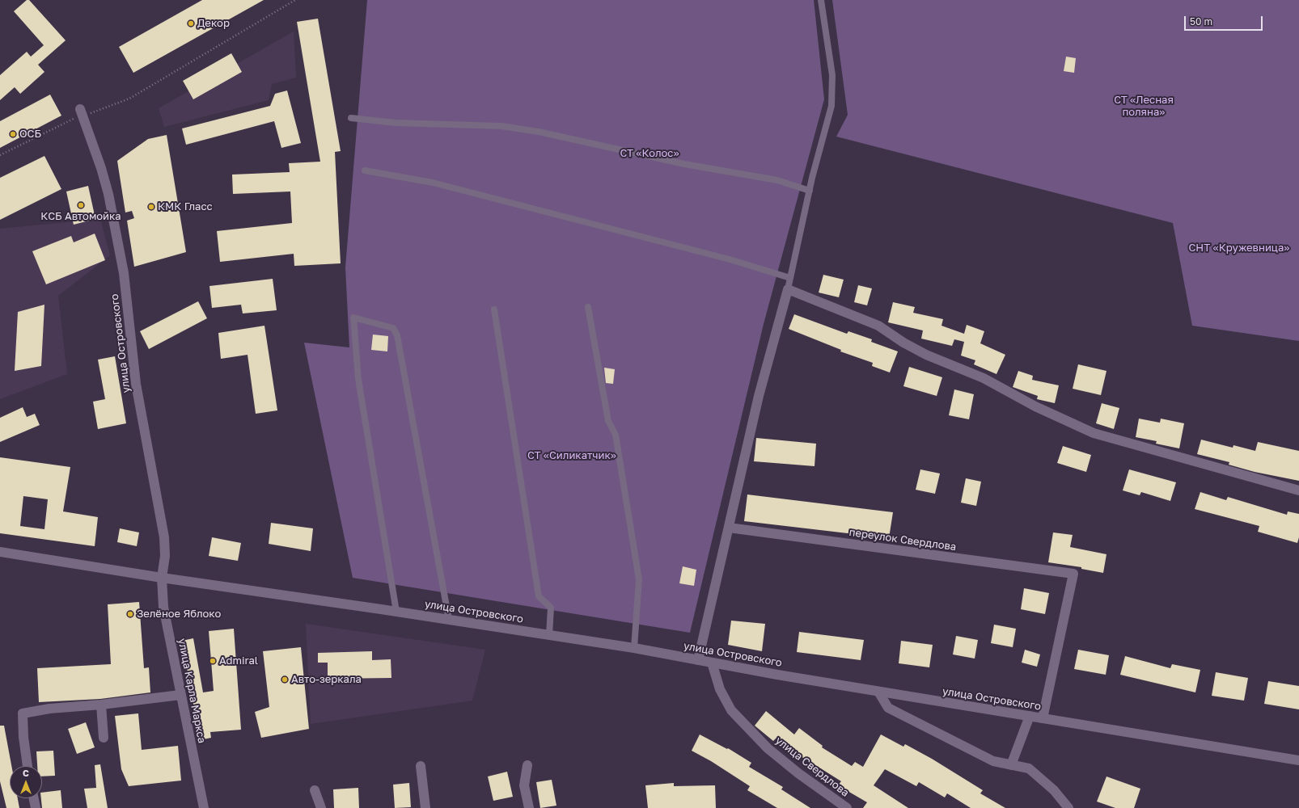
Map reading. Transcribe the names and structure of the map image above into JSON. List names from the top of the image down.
{
  "streets": {
    "street": [
      "улица Островского",
      "переулок Свердлова",
      "улица Карла Маркса",
      "улица Свердлова"
    ]
  },
  "crossings": [
    ["улица Островского", "переулок Свердлова"],
    ["улица Островского", "улица Карла Маркса"],
    ["улица Островского", "улица Свердлова"]
  ],
  "parks": [
    "СТ «Лесная поляна»",
    "СТ «Колос»",
    "СНТ «Кружевница»",
    "СТ «Силикатчик»"
  ],
  "places": [
    "Декор",
    "ОСБ",
    "КСБ Автомойка",
    "КМК Гласс",
    "Зелёное Яблоко",
    "Admiral",
    "Авто-зеркала"
  ],
  "scale_bar": "50 m",
  "north": "top"
}
